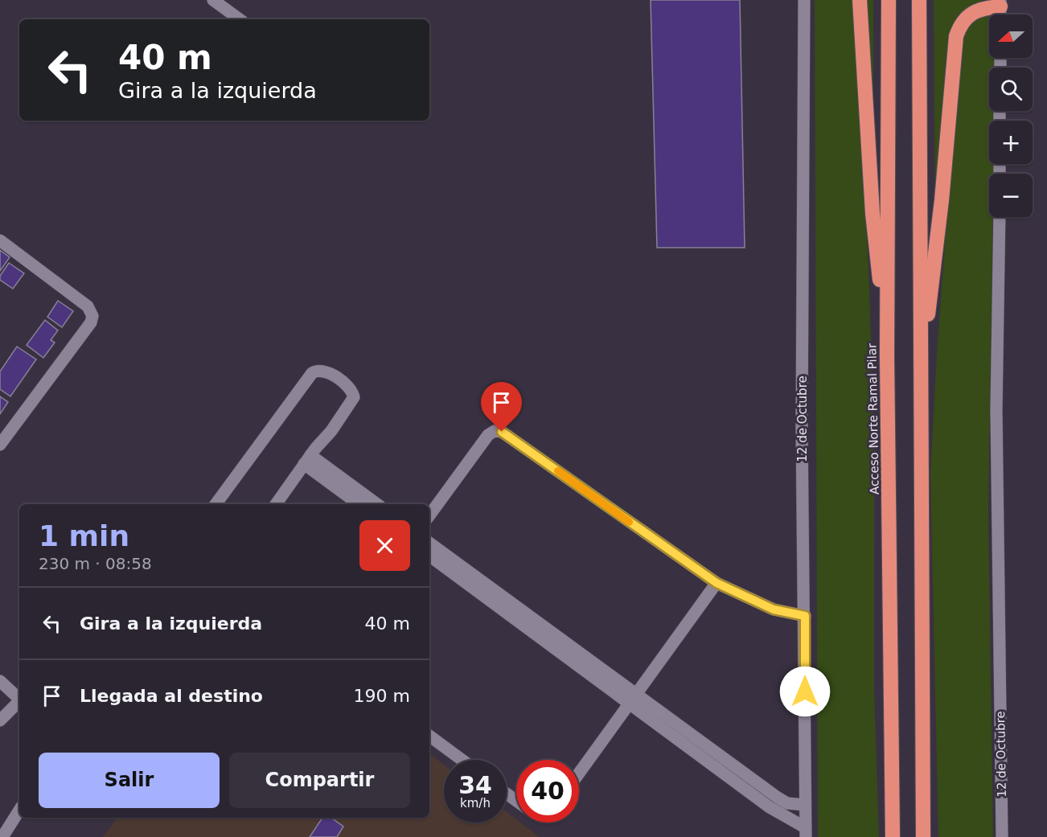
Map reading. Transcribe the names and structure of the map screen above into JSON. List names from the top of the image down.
{
  "streets": {
    "highway": ["Acceso Norte Ramal Pilar"],
    "street": ["12 de Octubre"]
  },
  "north": "left",
  "page": {
    "map_buttons": ["+", "−"],
    "turn": ["40 m", "Gira a la izquierda"],
    "heading": ["1 min", "230 m · 08:58"],
    "list": [
      {
        "name": "Gira a la izquierda",
        "value": "40 m"
      },
      {
        "name": "Llegada al destino",
        "value": "190 m"
      }
    ],
    "buttons": ["Salir", "Compartir"],
    "speed": "34 km/h",
    "limit": "40"
  }
}
